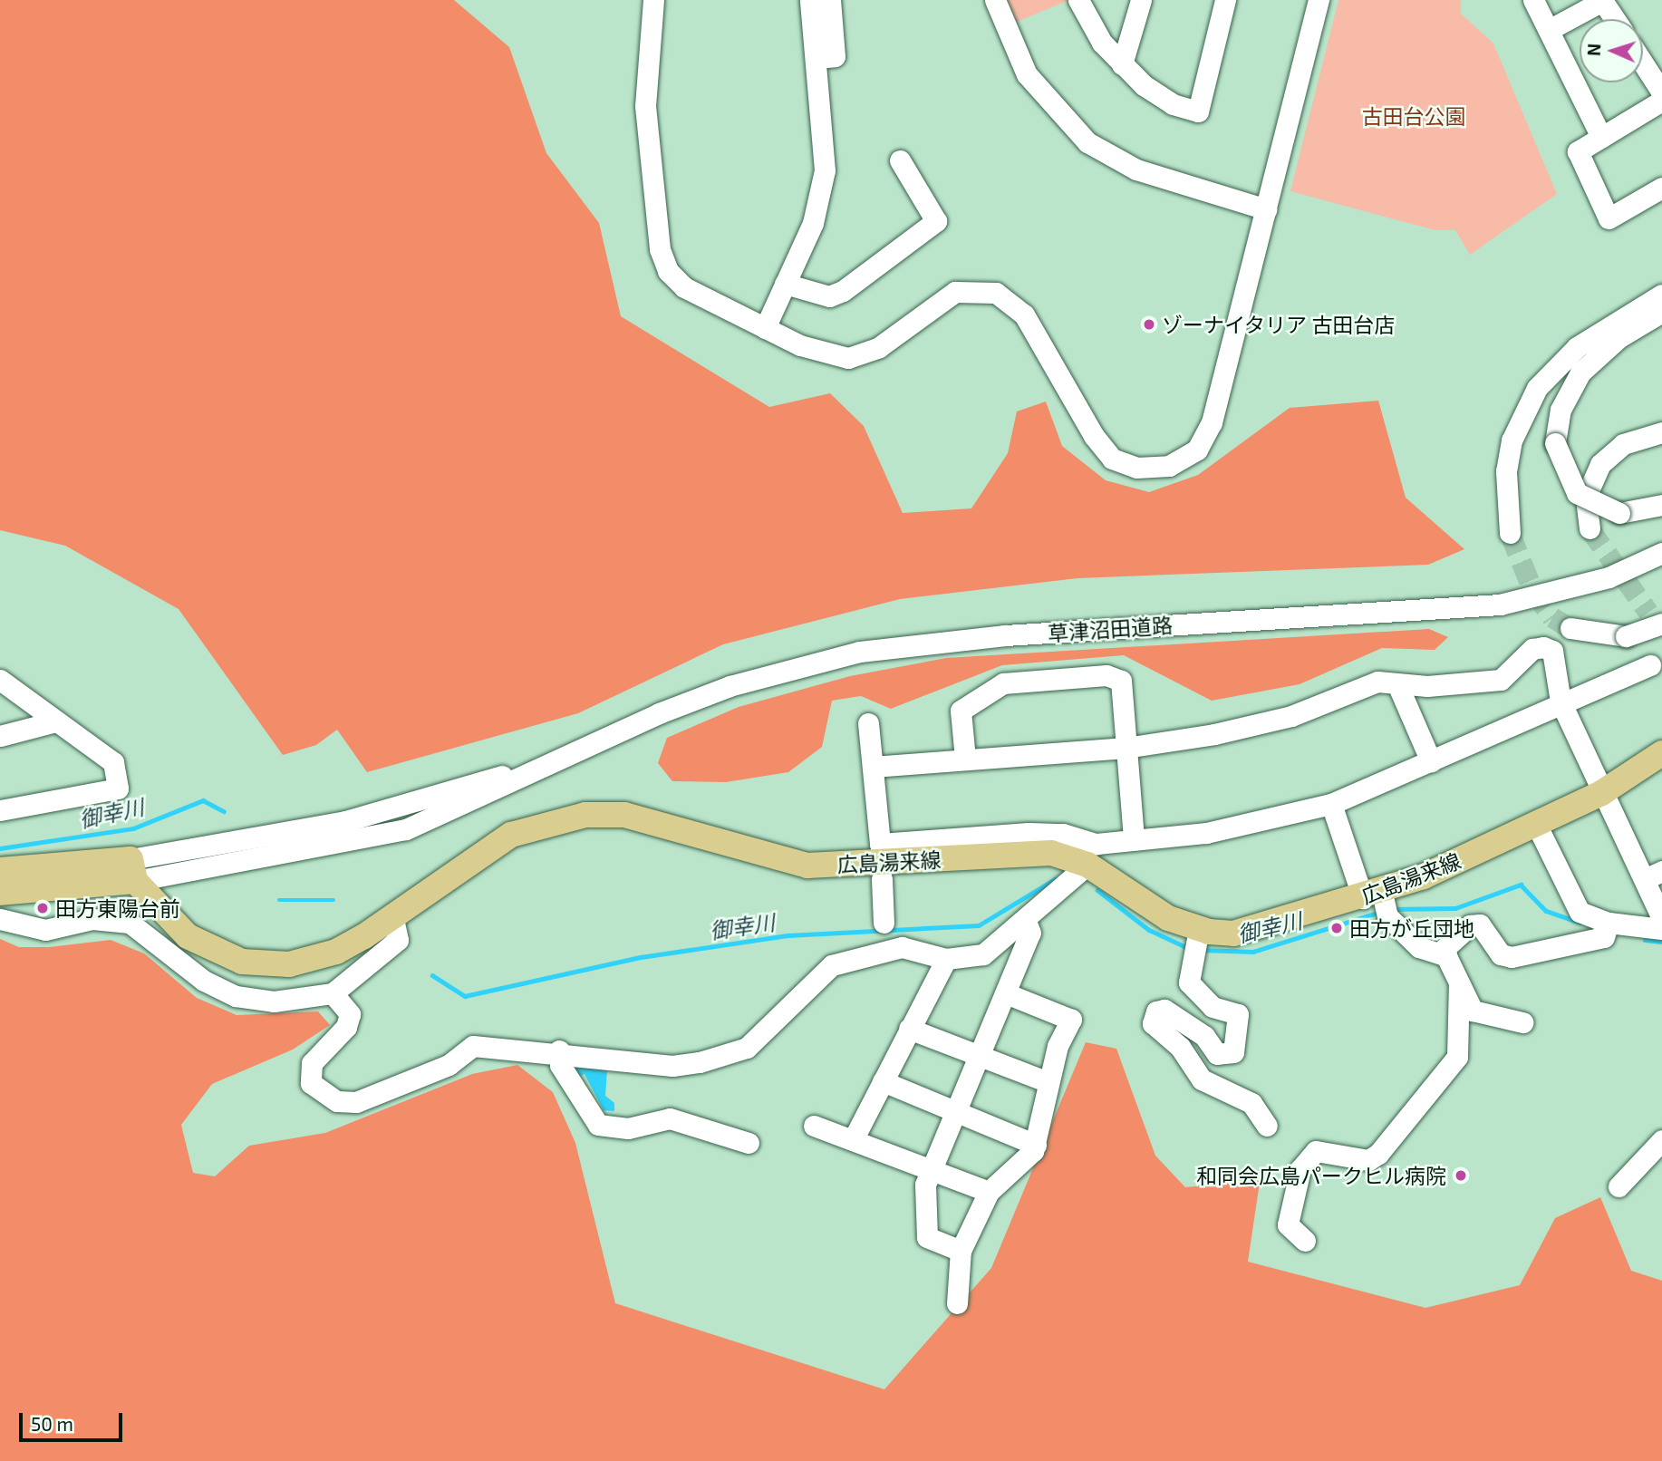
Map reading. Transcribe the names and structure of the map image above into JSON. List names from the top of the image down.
{
  "streets": {
    "main road": ["広島湯来線"],
    "street": ["草津沼田道路"]
  },
  "crossings": [
    ["草津沼田道路", "広島湯来線"]
  ],
  "water": ["御幸川"],
  "parks": ["古田台公園"],
  "places": [
    "ゾーナイタリア 古田台店",
    "田方東陽台前",
    "田方が丘団地",
    "和同会広島パークヒル病院"
  ],
  "scale_bar": "50 m",
  "north": "left"
}
